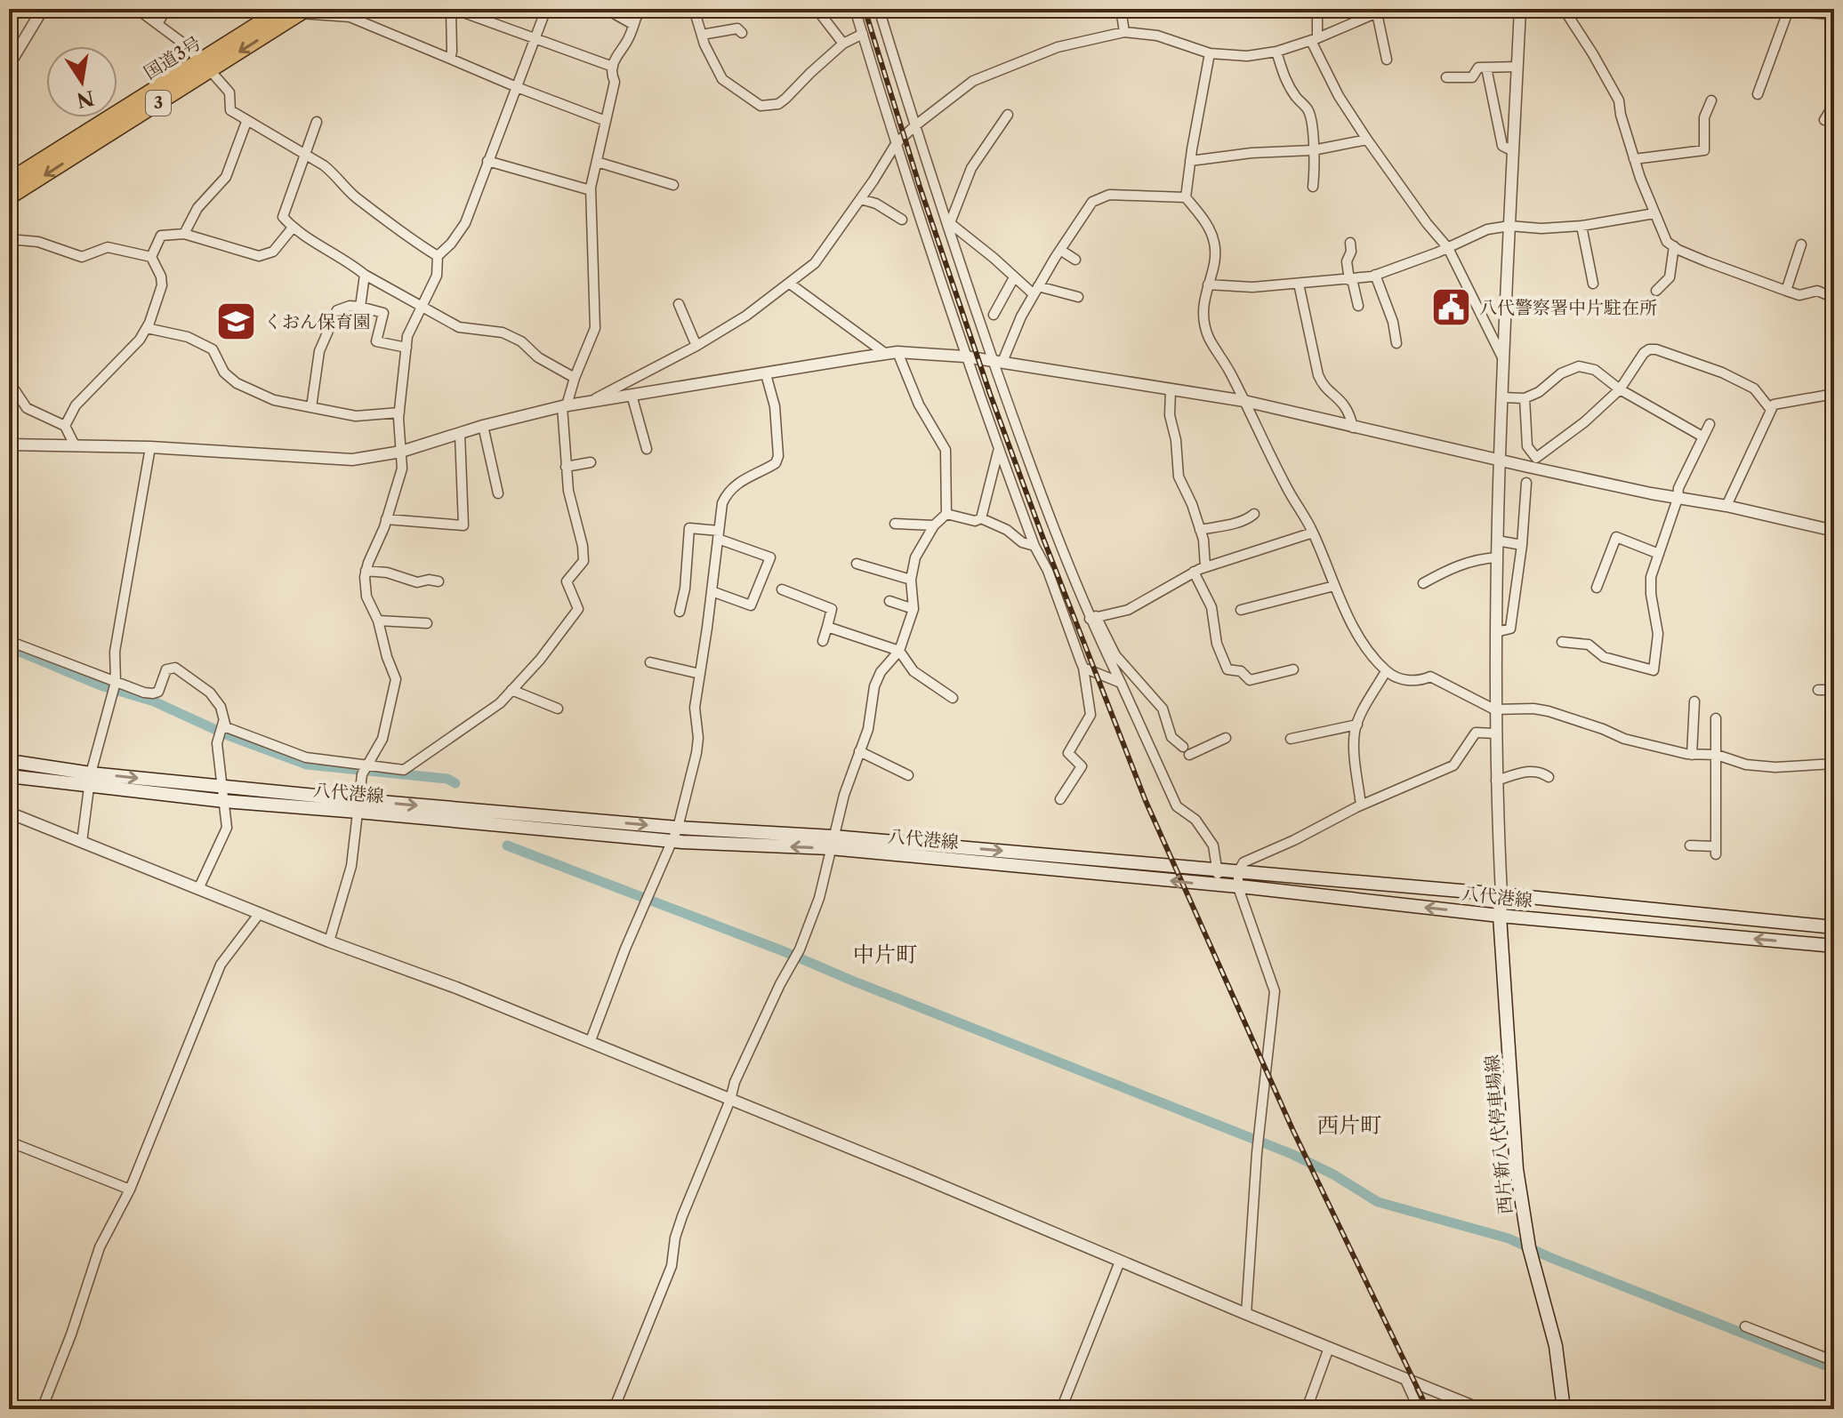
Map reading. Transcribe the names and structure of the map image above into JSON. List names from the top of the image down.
{
  "streets": {
    "highway": ["国道3号", "3"],
    "main road": ["八代港線", "西片新八代停車場線"]
  },
  "crossings": [
    ["八代港線", "西片新八代停車場線"]
  ],
  "districts": ["中片町", "西片町"],
  "places": {
    "public building": ["八代警察署中片駐在所"],
    "school or university": ["くおん保育園"]
  },
  "north": "bottom"
}
